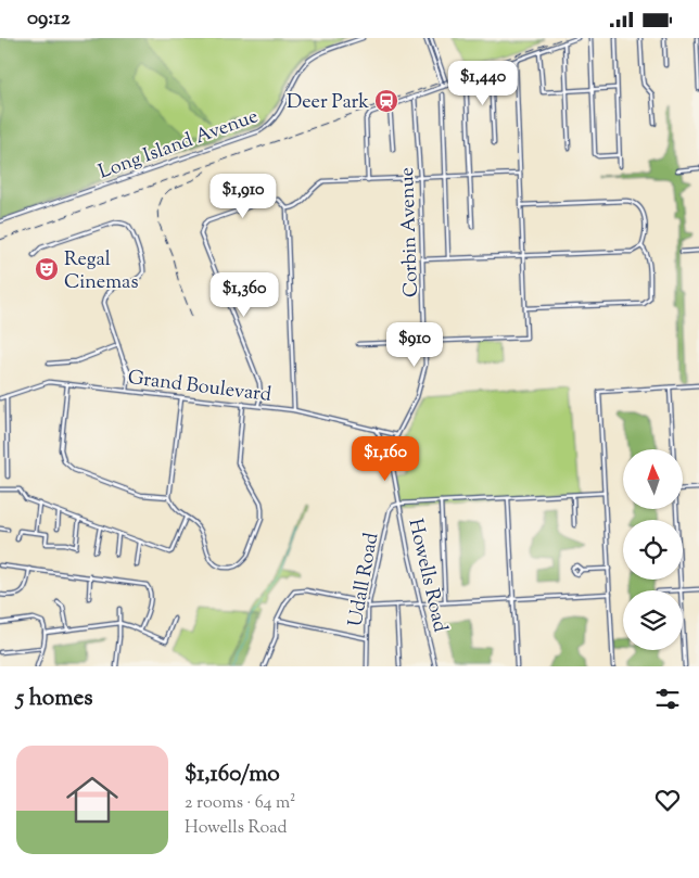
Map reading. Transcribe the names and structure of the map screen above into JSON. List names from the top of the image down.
{
  "streets": {
    "street": [
      "Long Island Avenue",
      "Corbin Avenue",
      "Grand Boulevard",
      "Howells Road",
      "Udall Road"
    ]
  },
  "crossings": [
    ["Corbin Avenue", "Grand Boulevard"],
    ["Corbin Avenue", "Howells Road"],
    ["Howells Road", "Udall Road"]
  ],
  "places": {
    "station": ["Deer Park"],
    "theatre": ["Regal Cinemas"]
  },
  "north": "top",
  "page": {
    "status": "09:12",
    "price": [
      "$1,440",
      "$1,910",
      "$1,360",
      "$910",
      "$1,160"
    ],
    "heading": "5 homes",
    "list": [
      {
        "name": "$1,160/mo",
        "note": "2 rooms · 64 m² · Howells Road"
      }
    ]
  }
}
